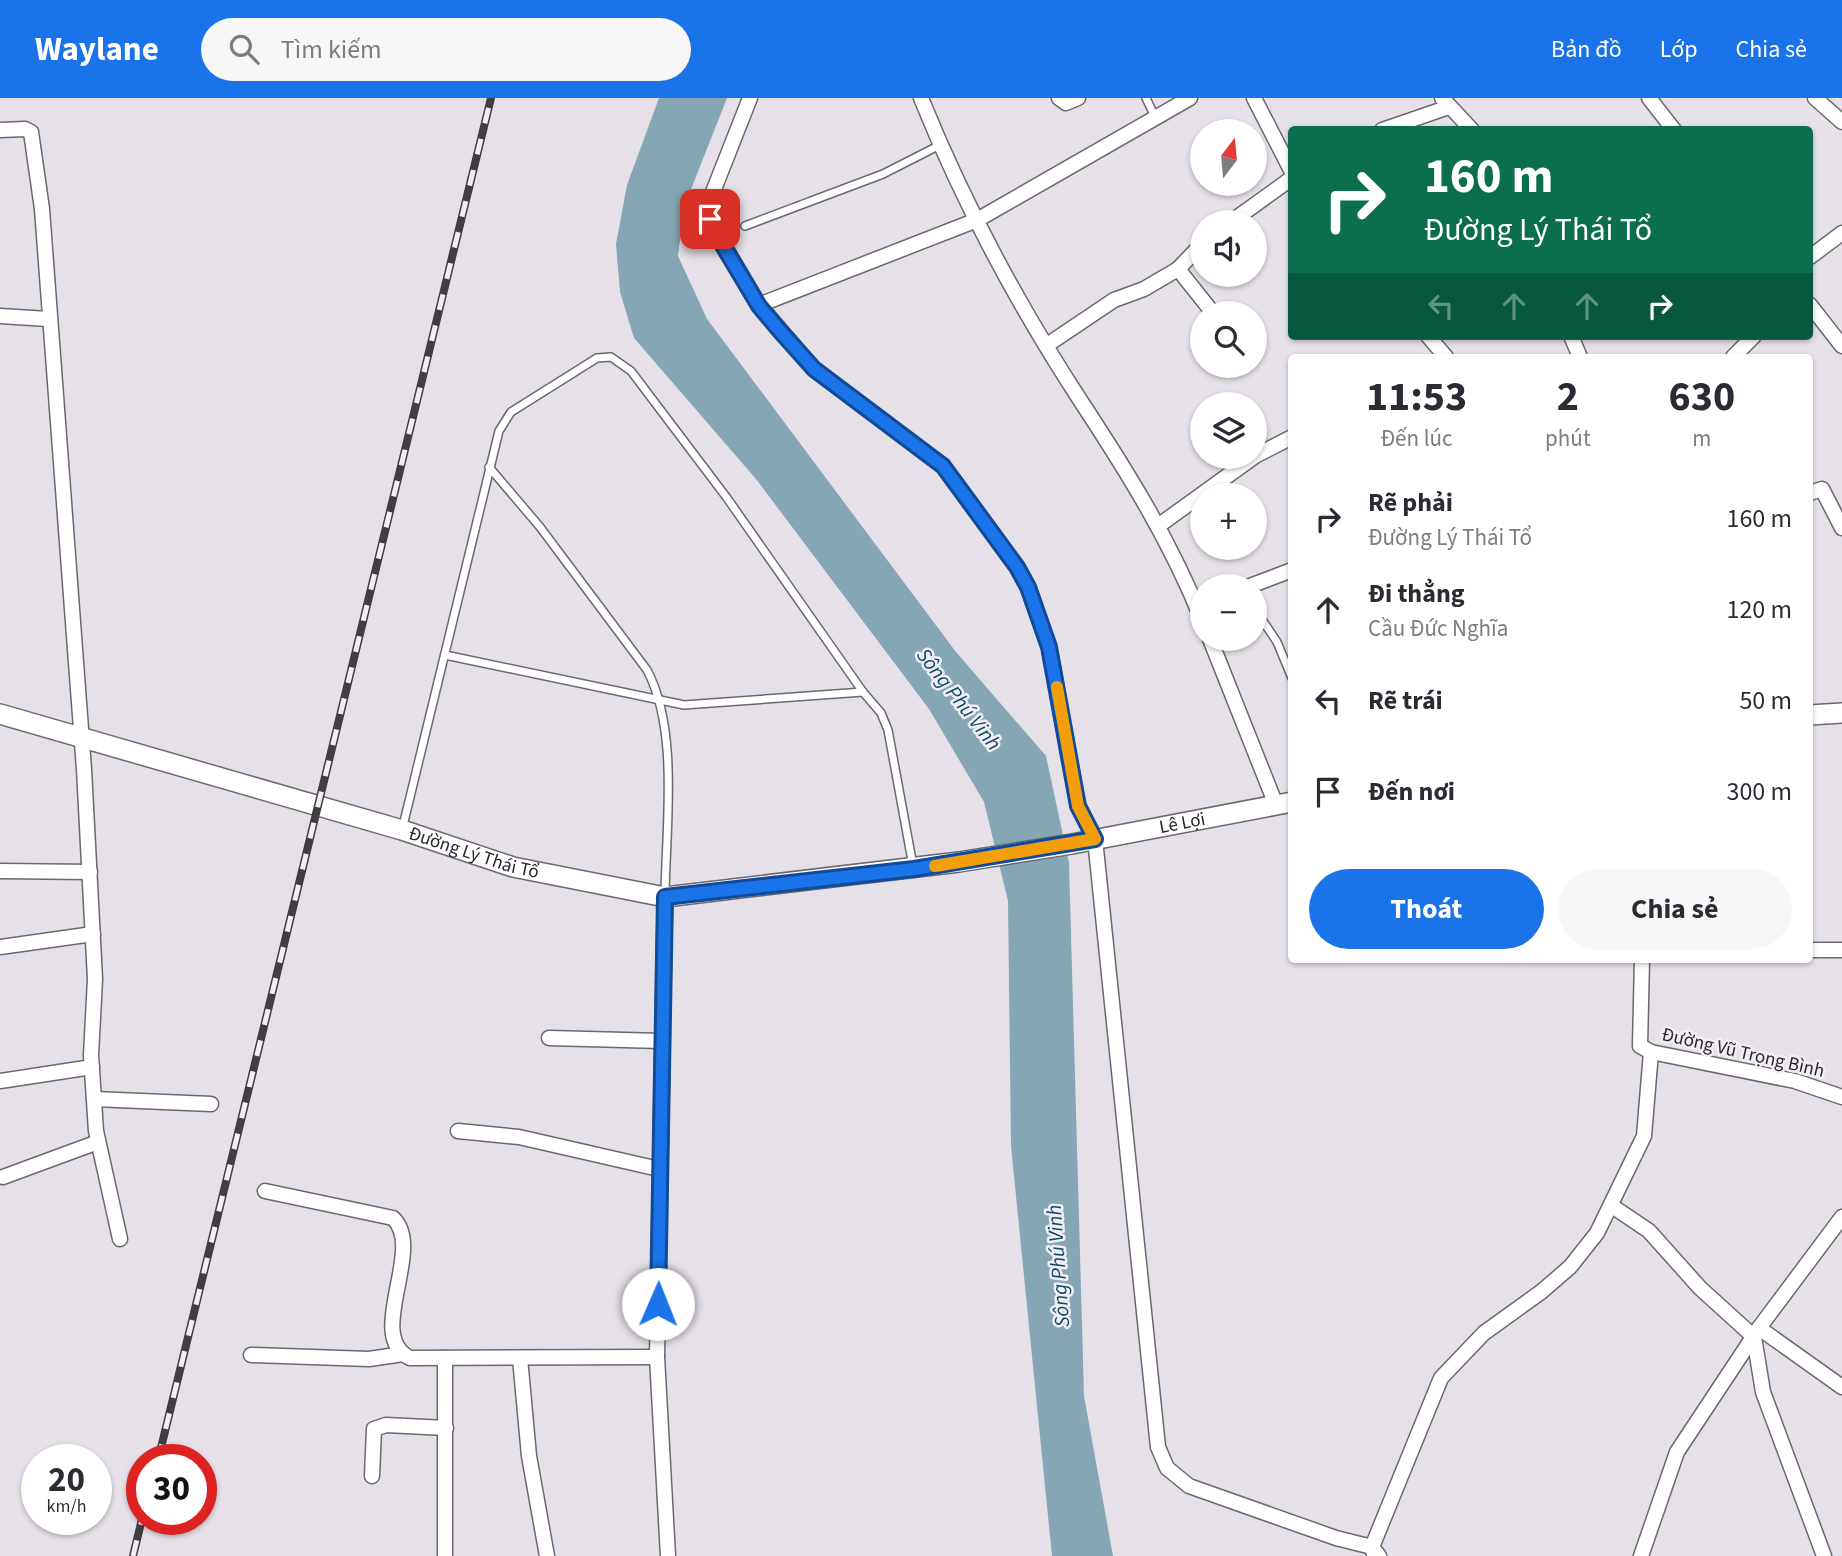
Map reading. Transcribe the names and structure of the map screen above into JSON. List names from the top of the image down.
{
  "streets": {
    "main road": ["Lê Lợi", "Đường Lý Thái Tổ"],
    "street": ["Đường Vũ Trọng Bình"]
  },
  "crossings": [
    ["Lê Lợi", "Đường Lý Thái Tổ"]
  ],
  "water": ["Sông Phú Vinh"],
  "north": "top",
  "page": {
    "header": "Waylane",
    "search": "Tìm kiếm",
    "nav": ["Bản đồ", "Lớp", "Chia sẻ"],
    "map_buttons": ["+", "−"],
    "turn": ["160 m", "Đường Lý Thái Tổ"],
    "eta": [
      "11:53",
      "Đến lúc",
      "2",
      "phút",
      "630",
      "m"
    ],
    "list": [
      {
        "name": "Rẽ phải",
        "note": "Đường Lý Thái Tổ",
        "value": "160 m"
      },
      {
        "name": "Đi thẳng",
        "note": "Cầu Đức Nghĩa",
        "value": "120 m"
      },
      {
        "name": "Rẽ trái",
        "value": "50 m"
      },
      {
        "name": "Đến nơi",
        "value": "300 m"
      }
    ],
    "buttons": ["Thoát", "Chia sẻ"],
    "speed": "20 km/h",
    "limit": "30"
  }
}
